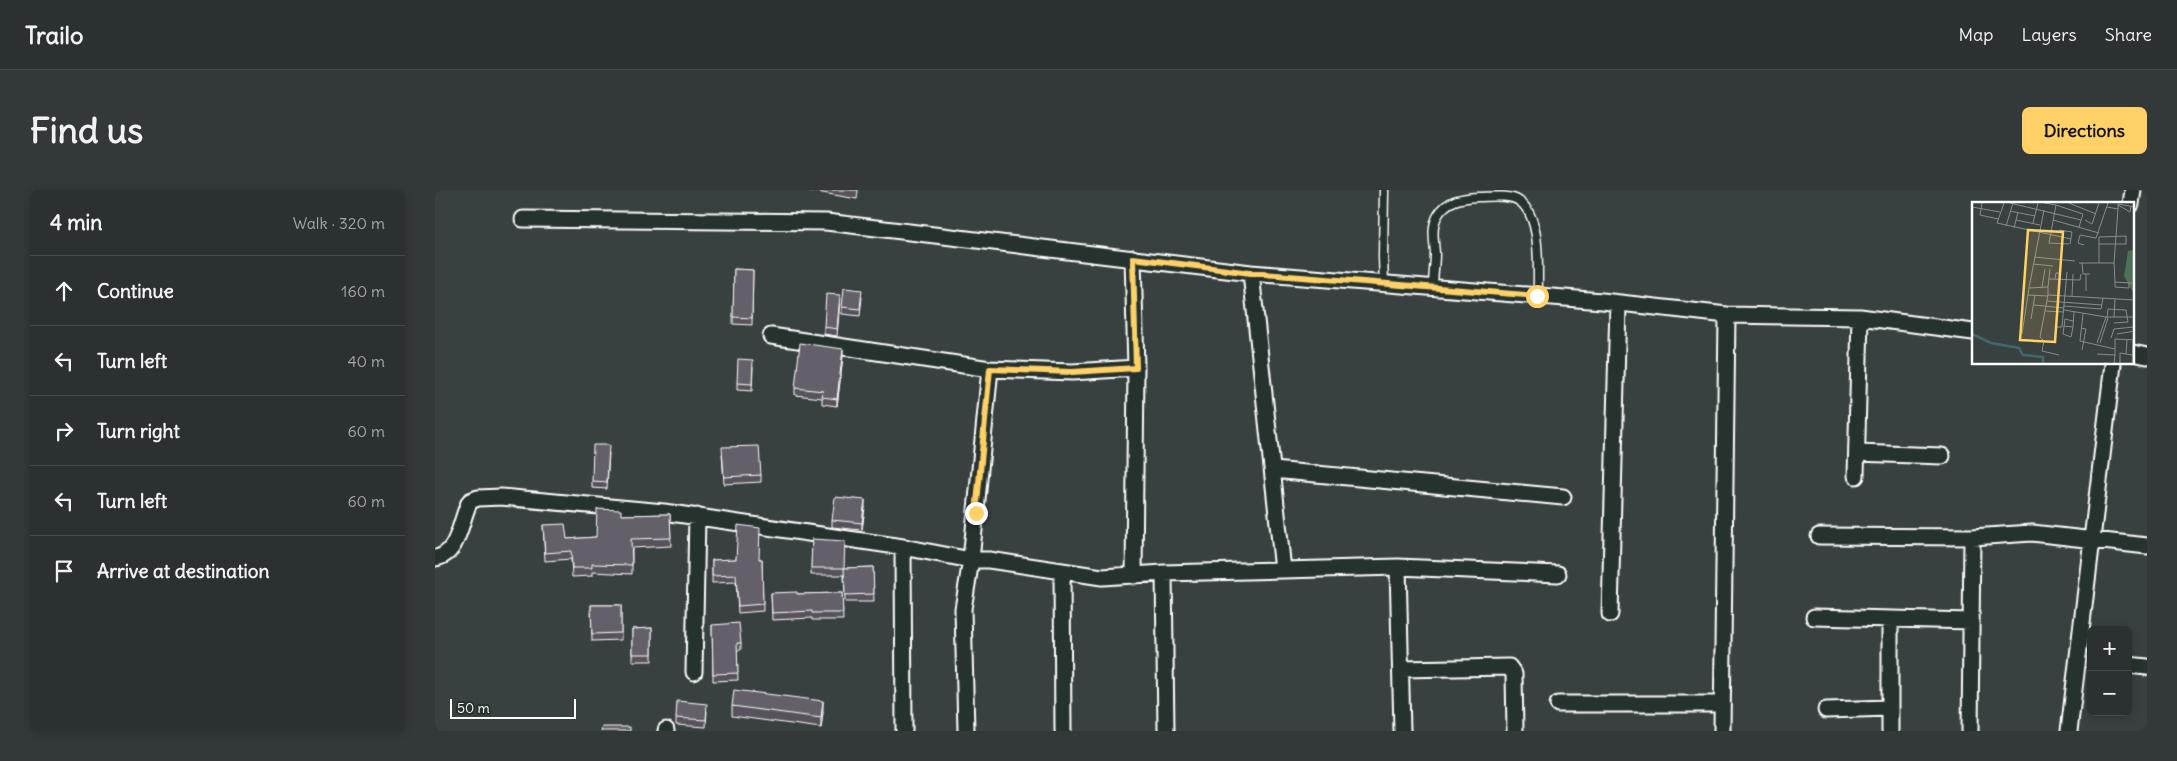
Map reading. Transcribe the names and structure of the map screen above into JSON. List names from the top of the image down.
{
  "scale_bar": "50 m",
  "page": {
    "header": "Trailo",
    "nav": ["Map", "Layers", "Share"],
    "buttons": "Directions",
    "title": "Find us",
    "heading": ["4 min", "Walk · 320 m"],
    "list": [
      ["Continue", "160 m"],
      ["Turn left", "40 m"],
      ["Turn right", "60 m"],
      ["Turn left", "60 m"],
      "Arrive at destination"
    ],
    "map_buttons": ["+", "−"],
    "scale": "50 m"
  }
}
